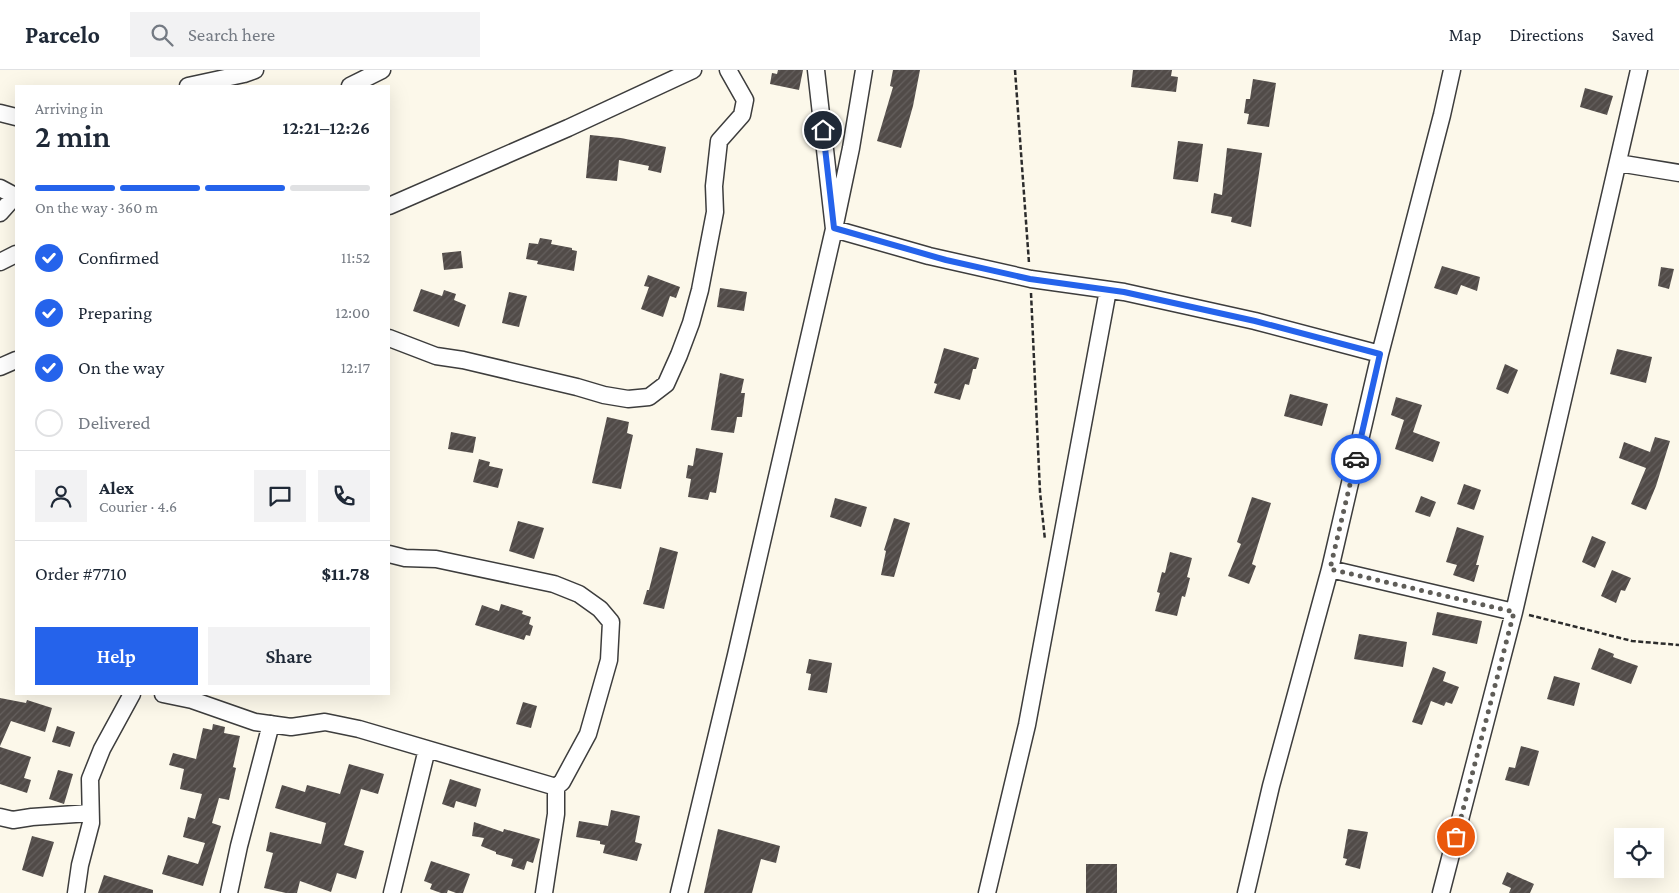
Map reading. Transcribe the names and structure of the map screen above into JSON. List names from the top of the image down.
{
  "page": {
    "header": "Parcelo",
    "search": "Search here",
    "nav": ["Map", "Directions", "Saved"],
    "heading": ["2 min", "Arriving in", "12:21–12:26"],
    "panel": [
      "Alex",
      "Courier · 4.6",
      "Order #7710",
      "$11.78"
    ],
    "bar": "On the way · 360 m",
    "list": [
      ["Confirmed", "11:52"],
      ["Preparing", "12:00"],
      ["On the way", "12:17"],
      "Delivered"
    ],
    "buttons": ["Help", "Share"]
  }
}
